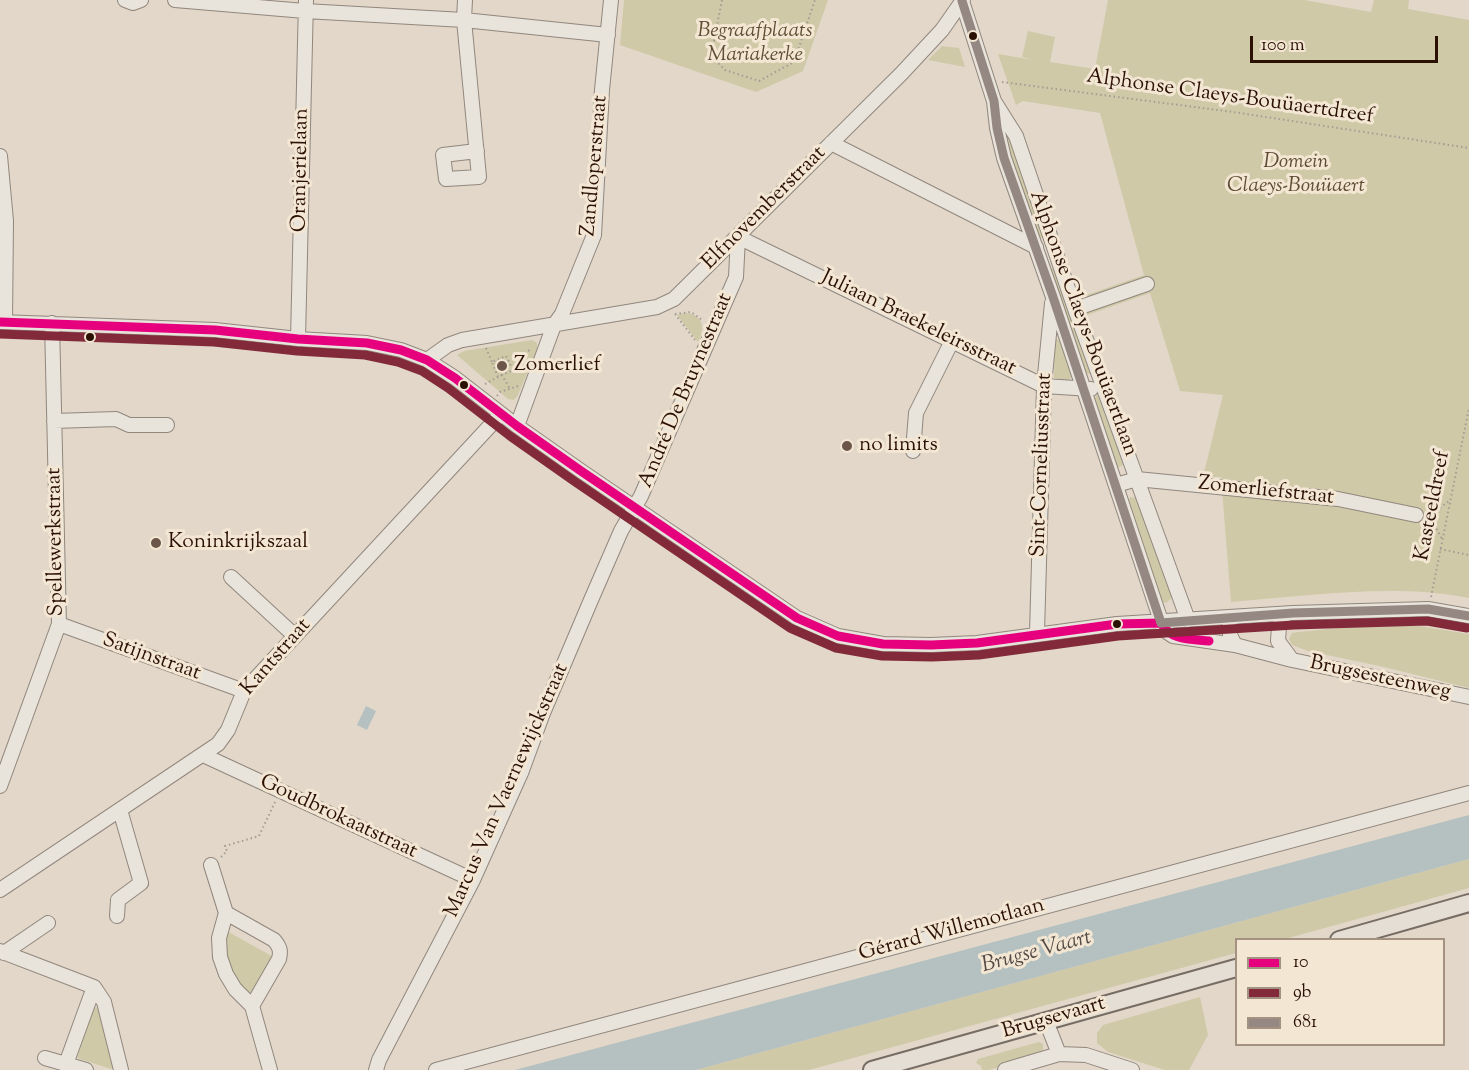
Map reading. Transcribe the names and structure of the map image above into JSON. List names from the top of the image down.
{
  "streets": {
    "main road": ["Brugsevaart"],
    "street": [
      "Zandloperstraat",
      "Oranjerielaan",
      "Elfnovemberstraat",
      "Juliaan Braekeleirsstraat",
      "Alphonse Claeys-Bouüaertlaan",
      "André De Bruynestraat",
      "Sint-Corneliusstraat",
      "Zomerliefstraat",
      "Spellewerkstraat",
      "Satijnstraat",
      "Kantstraat",
      "Brugsesteenweg",
      "Marcus Van Vaernewijckstraat",
      "Goudbrokaatstraat",
      "Gérard Willemotlaan"
    ],
    "path": ["Alphonse Claeys-Bouüaertdreef", "Kasteeldreef"]
  },
  "crossings": [
    ["Alphonse Claeys-Bouüaertdreef", "Alphonse Claeys-Bouüaertlaan"],
    ["Zandloperstraat", "Elfnovemberstraat"],
    ["Elfnovemberstraat", "Juliaan Braekeleirsstraat"],
    ["Elfnovemberstraat", "Alphonse Claeys-Bouüaertlaan"],
    ["Elfnovemberstraat", "André De Bruynestraat"],
    ["Juliaan Braekeleirsstraat", "Alphonse Claeys-Bouüaertlaan"],
    ["Juliaan Braekeleirsstraat", "André De Bruynestraat"],
    ["Juliaan Braekeleirsstraat", "Sint-Corneliusstraat"],
    ["Alphonse Claeys-Bouüaertlaan", "Sint-Corneliusstraat"],
    ["Alphonse Claeys-Bouüaertlaan", "Zomerliefstraat"],
    ["Alphonse Claeys-Bouüaertlaan", "Brugsesteenweg"],
    ["André De Bruynestraat", "Marcus Van Vaernewijckstraat"],
    ["Spellewerkstraat", "Satijnstraat"],
    ["Satijnstraat", "Kantstraat"],
    ["Kantstraat", "Goudbrokaatstraat"],
    ["Marcus Van Vaernewijckstraat", "Goudbrokaatstraat"]
  ],
  "water": ["Brugse Vaart"],
  "parks": ["Begraafplaats Mariakerke", "Domein Claeys-Bouüaert"],
  "places": ["Zomerlief", "no limits", "Koninkrijkszaal"],
  "lines": ["transit line 681", "transit line 10", "transit line 9b"],
  "legend": ["10", "9b", "681"],
  "scale_bar": "100 m"
}
